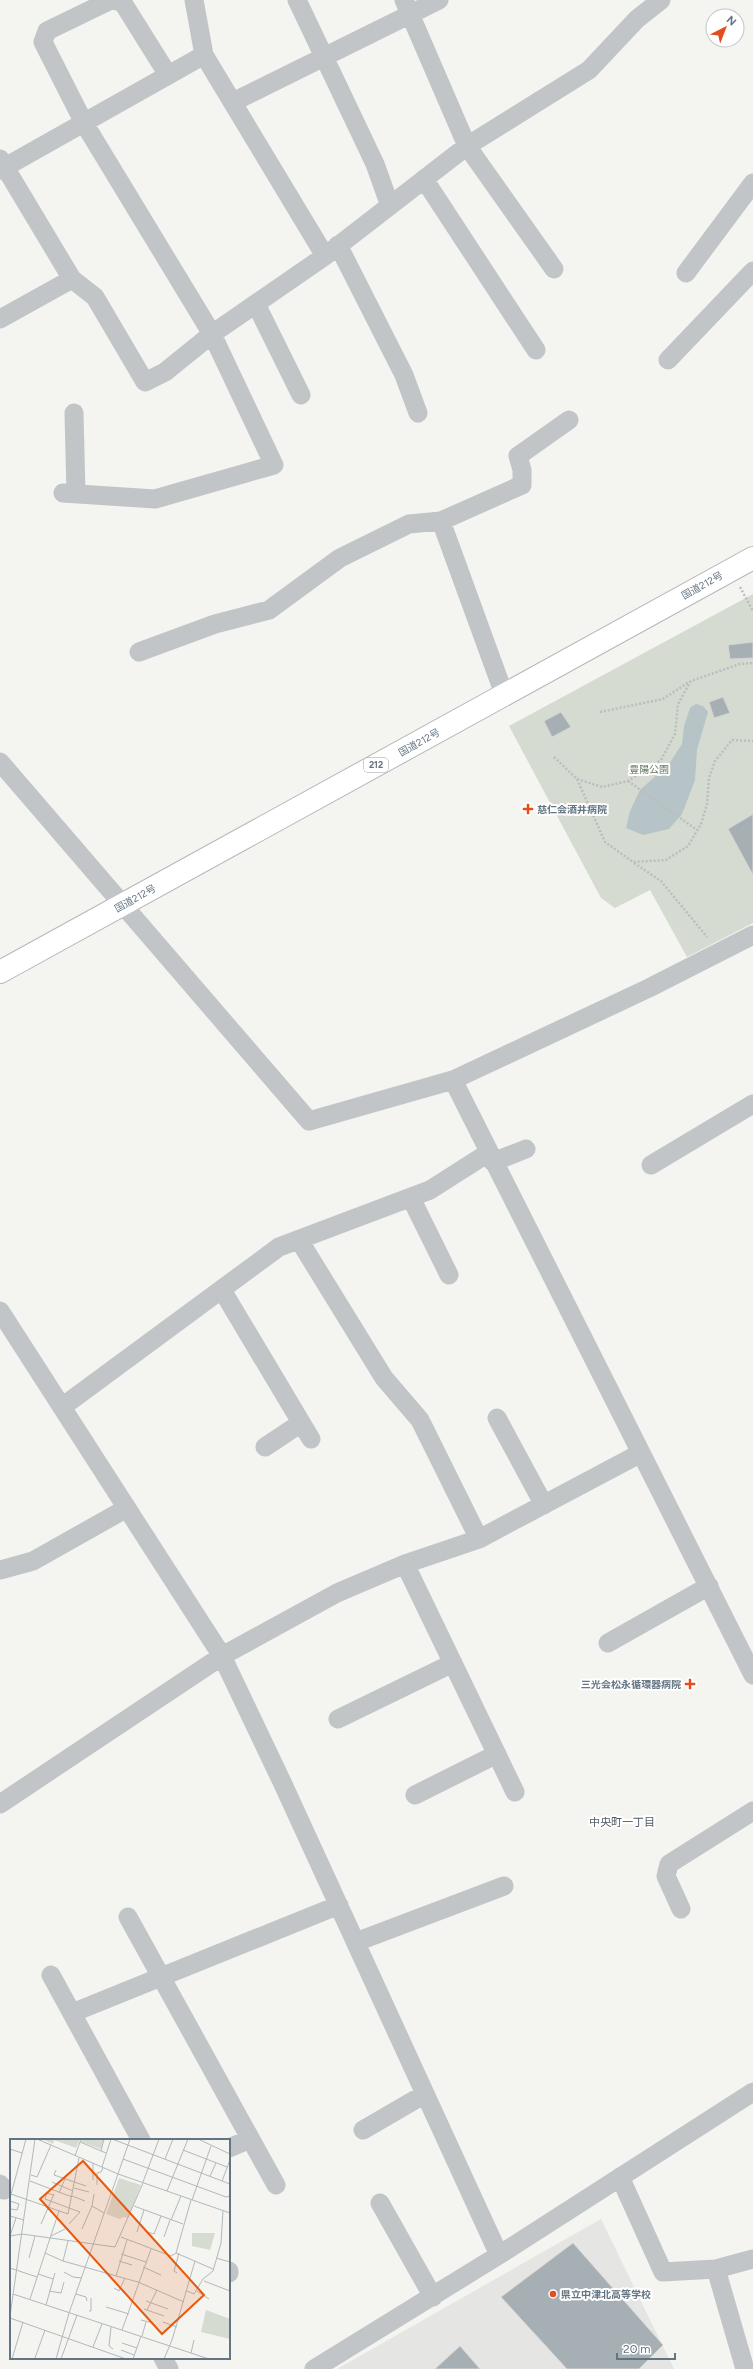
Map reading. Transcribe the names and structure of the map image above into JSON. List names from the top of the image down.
{
  "streets": {
    "highway": ["国道212号", "212"]
  },
  "districts": ["中央町一丁目"],
  "parks": ["豊陽公園"],
  "places": {
    "health": ["慈仁会酒井病院", "三光会松永循環器病院"],
    "other": ["県立中津北高等学校"]
  },
  "scale_bar": "20 m",
  "north": "top right"
}
